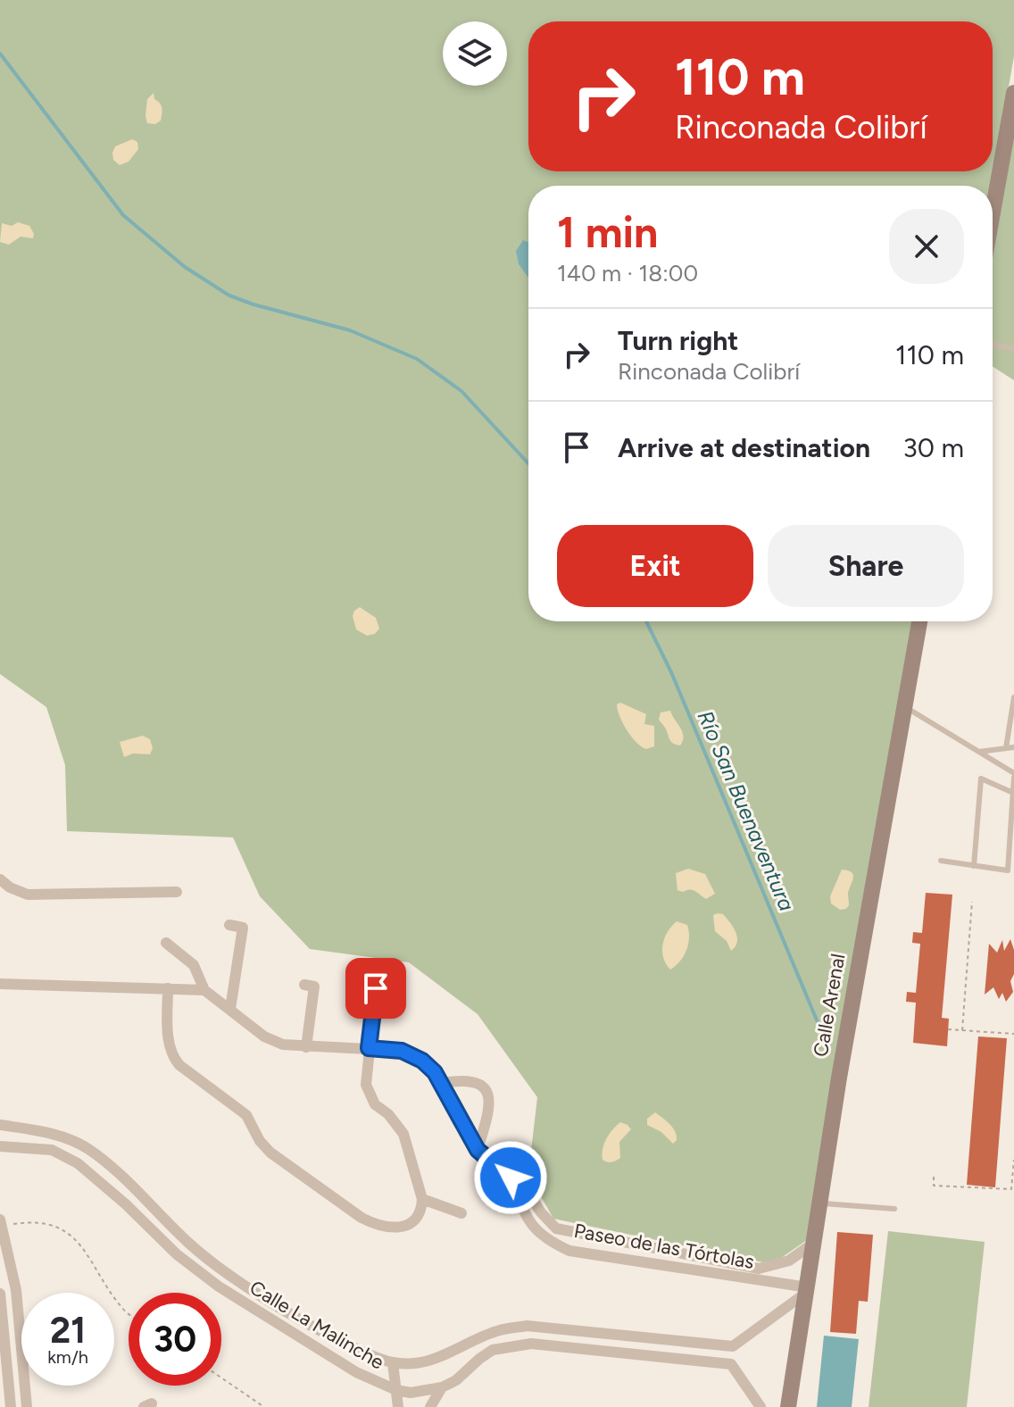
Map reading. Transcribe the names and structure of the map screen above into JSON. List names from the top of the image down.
{
  "streets": {
    "street": ["Calle Arenal", "Paseo de las Tórtolas", "Calle La Malinche"]
  },
  "crossings": [
    ["Calle Arenal", "Paseo de las Tórtolas"]
  ],
  "water": ["Río San Buenaventura"],
  "page": {
    "turn": ["110 m", "Rinconada Colibrí"],
    "heading": ["1 min", "140 m · 18:00"],
    "list": [
      {
        "name": "Turn right",
        "note": "Rinconada Colibrí",
        "value": "110 m"
      },
      {
        "name": "Arrive at destination",
        "value": "30 m"
      }
    ],
    "buttons": ["Exit", "Share"],
    "speed": "21 km/h",
    "limit": "30"
  }
}
